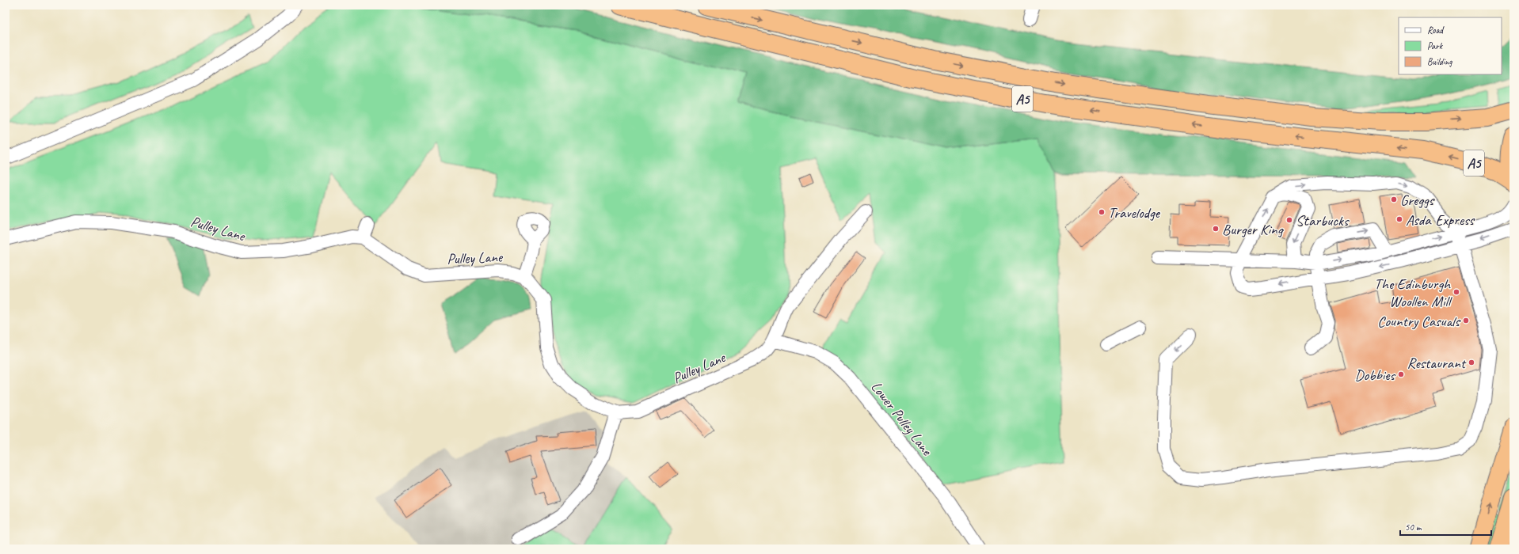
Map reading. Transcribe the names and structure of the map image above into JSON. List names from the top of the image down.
{
  "streets": {
    "highway": ["A5"],
    "street": ["Pulley Lane", "Lower Pulley Lane"]
  },
  "crossings": [
    ["Pulley Lane", "Lower Pulley Lane"]
  ],
  "places": [
    "Greggs",
    "Travelodge",
    "Asda Express",
    "Starbucks",
    "Burger King",
    "The Edinburgh Woollen Mill",
    "Country Casuals",
    "Restaurant",
    "Dobbies"
  ],
  "legend": ["Road", "Park", "Building"],
  "scale_bar": "50 m"
}
